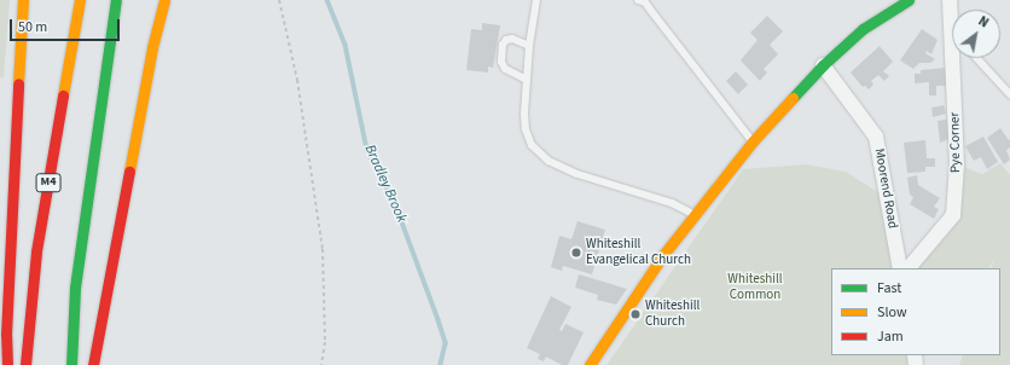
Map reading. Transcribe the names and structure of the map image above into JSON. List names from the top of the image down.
{
  "streets": {
    "main road": ["M4"],
    "street": ["Pye Corner", "Moorend Road"]
  },
  "water": ["Bradley Brook"],
  "parks": ["Whiteshill Common"],
  "places": ["Whiteshill Evangelical Church", "Whiteshill Church"],
  "legend": ["Fast", "Slow", "Jam"],
  "scale_bar": "50 m",
  "north": "top right"
}
